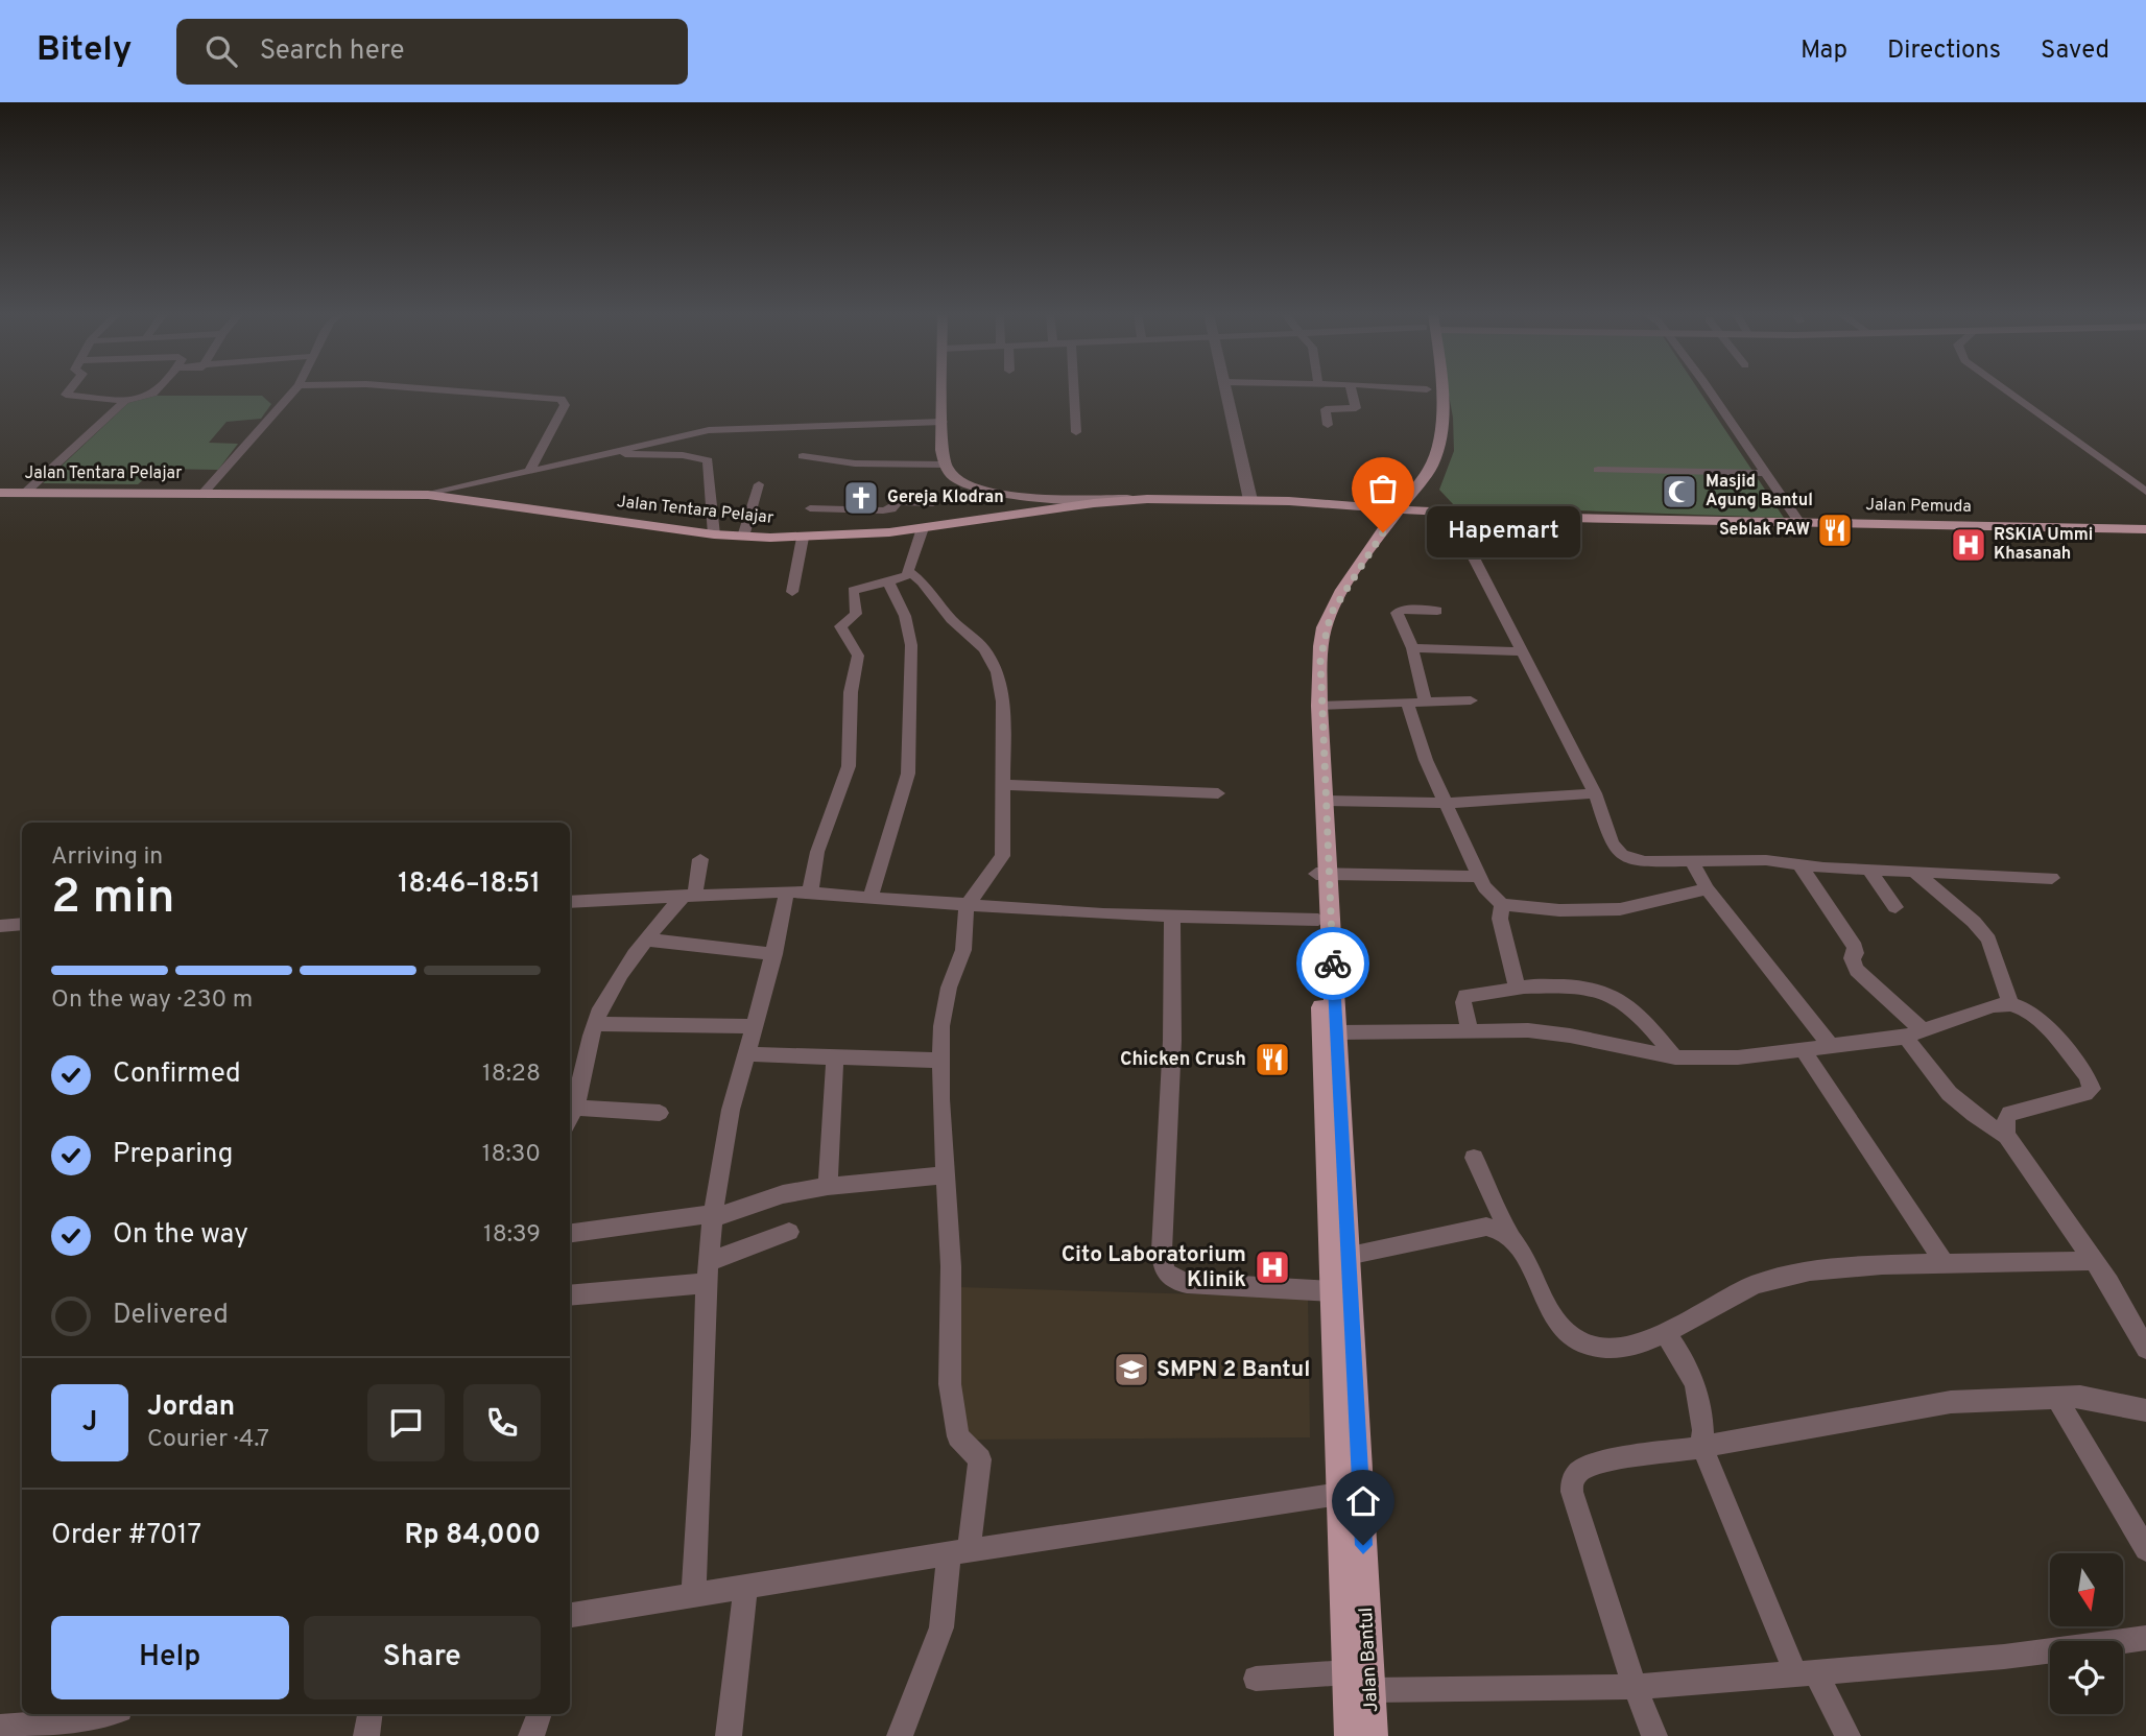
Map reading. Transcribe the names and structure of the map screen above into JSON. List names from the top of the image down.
{
  "streets": {
    "main road": ["Jalan Tentara Pelajar", "Jalan Pemuda", "Jalan Bantul"]
  },
  "crossings": [
    ["Jalan Tentara Pelajar", "Jalan Pemuda"],
    ["Jalan Tentara Pelajar", "Jalan Bantul"],
    ["Jalan Pemuda", "Jalan Bantul"]
  ],
  "places": {
    "mosque": ["Masjid Agung Bantul"],
    "church": ["Gereja Klodran"],
    "restaurant": ["Seblak PAW", "Chicken Crush"],
    "other": ["Hapemart"],
    "hospital": ["RSKIA Ummi Khasanah", "Cito Laboratorium Klinik"],
    "school or university": ["SMPN 2 Bantul"]
  },
  "north": "bottom",
  "page": {
    "header": "Bitely",
    "search": "Search here",
    "nav": ["Map", "Directions", "Saved"],
    "bubble": "Hapemart",
    "heading": ["2 min", "Arriving in", "18:46–18:51"],
    "panel": [
      "Jordan",
      "Courier · 4.7",
      "Order #7017",
      "Rp 84,000"
    ],
    "bar": "On the way · 230 m",
    "list": [
      ["Confirmed", "18:28"],
      ["Preparing", "18:30"],
      ["On the way", "18:39"],
      "Delivered"
    ],
    "round": "J",
    "buttons": ["Help", "Share"]
  }
}
